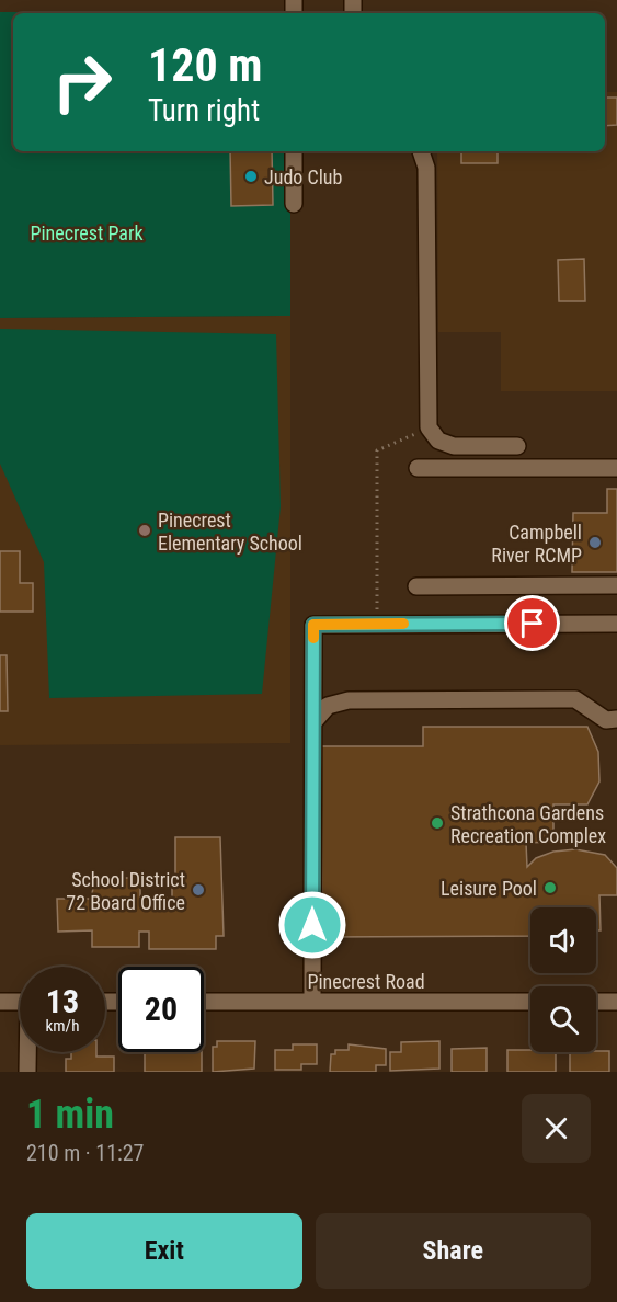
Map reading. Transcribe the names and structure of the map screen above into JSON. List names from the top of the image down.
{
  "streets": {
    "street": ["Pinecrest Road"]
  },
  "parks": ["Pinecrest Park"],
  "places": [
    "Judo Club",
    "Pinecrest Elementary School",
    "Campbell River RCMP",
    "Strathcona Gardens Recreation Complex",
    "Leisure Pool",
    "School District 72 Board Office"
  ],
  "page": {
    "turn": ["120 m", "Turn right"],
    "speed": "13 km/h",
    "limit": "20",
    "heading": ["1 min", "210 m · 11:27"],
    "buttons": ["Exit", "Share"]
  }
}
